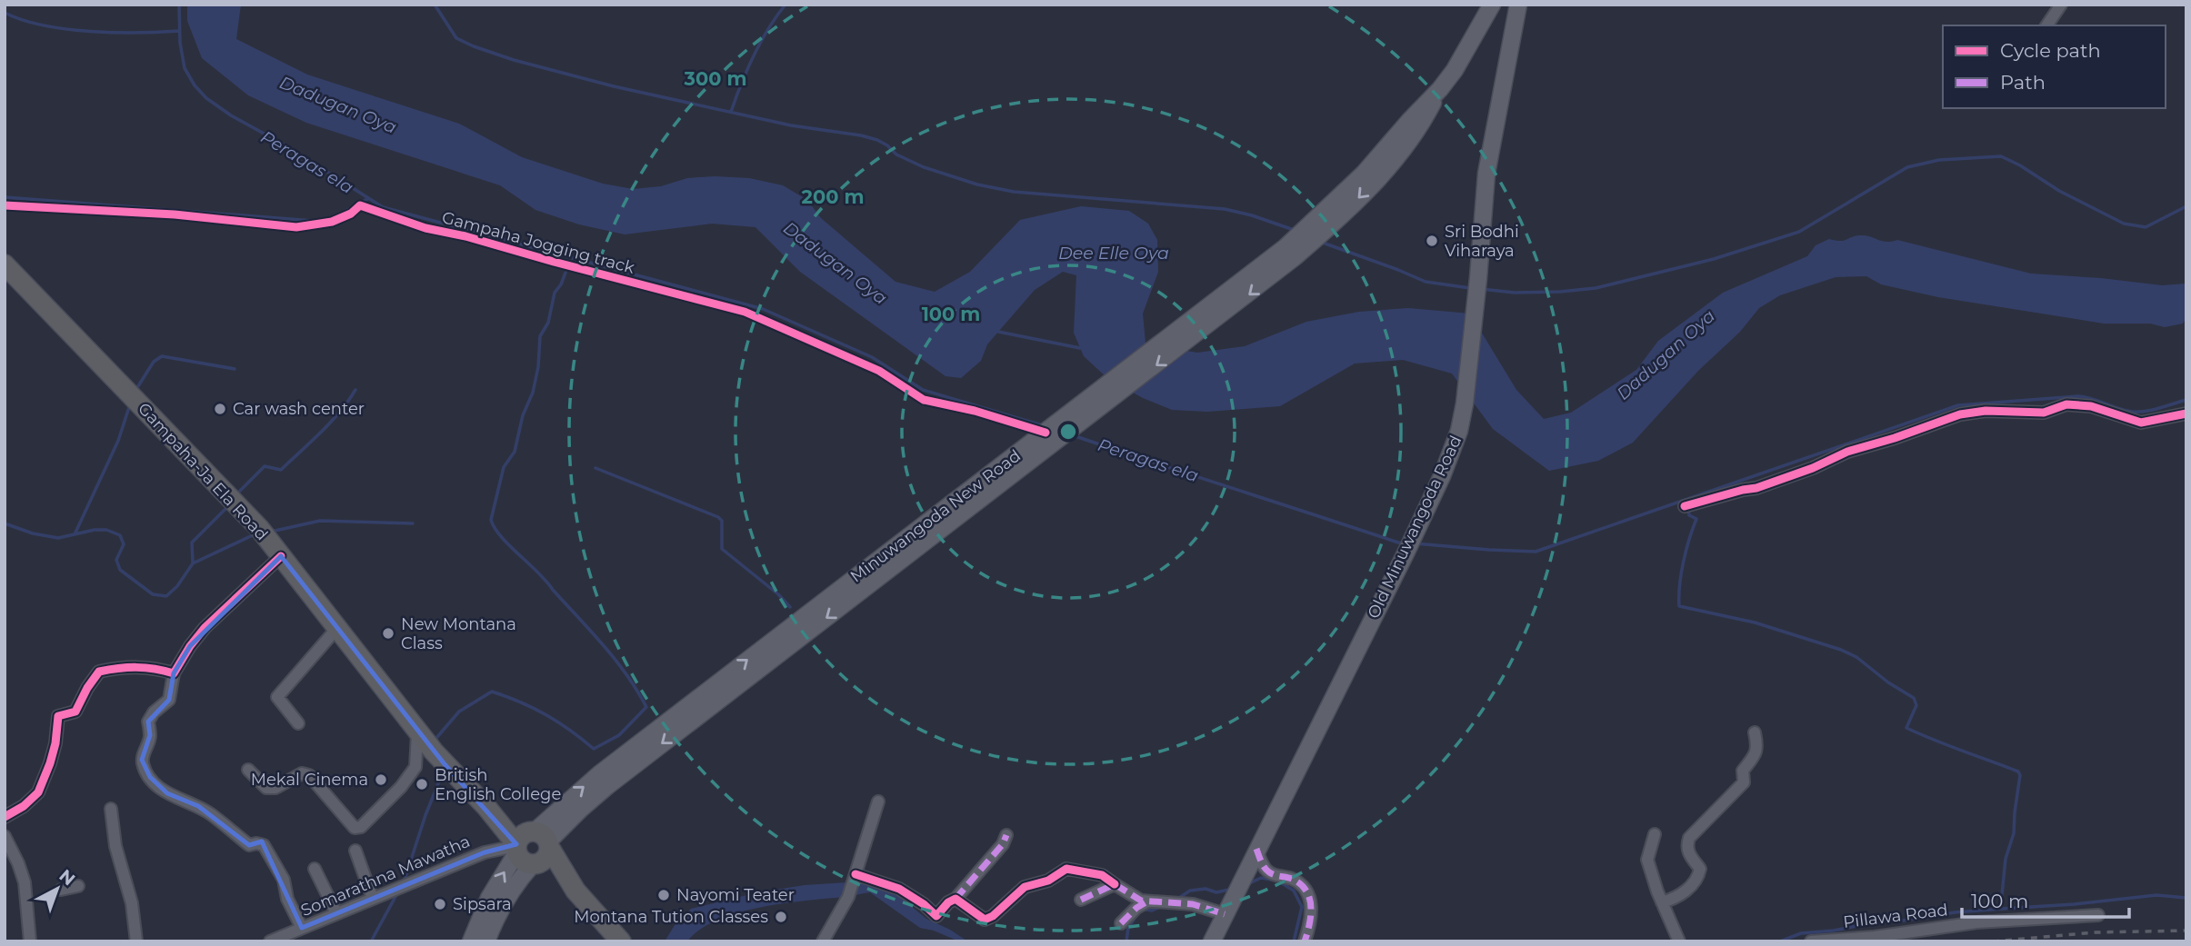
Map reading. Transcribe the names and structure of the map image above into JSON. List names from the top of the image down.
{
  "streets": {
    "highway": ["Gampaha-Ja Ela Road"],
    "main road": ["Minuwangoda New Road", "Old Minuwangoda Road"],
    "street": ["Somarathna Mawatha", "Pillawa Road"],
    "cycle path": ["Gampaha Jogging track"]
  },
  "crossings": [
    ["Gampaha-Ja Ela Road", "Minuwangoda New Road"],
    ["Gampaha-Ja Ela Road", "Somarathna Mawatha"],
    ["Minuwangoda New Road", "Somarathna Mawatha"]
  ],
  "water": ["Dadugan Oya", "Peragas ela", "Dee Elle Oya"],
  "places": [
    "Sri Bodhi Viharaya",
    "Car wash center",
    "New Montana Class",
    "Mekal Cinema",
    "British English College",
    "Nayomi Teater",
    "Sipsara",
    "Montana Tution Classes"
  ],
  "legend": ["Cycle path", "Path"],
  "scale_bar": "100 m",
  "north": "top right",
  "rings": ["300 m", "200 m", "100 m"]
}
